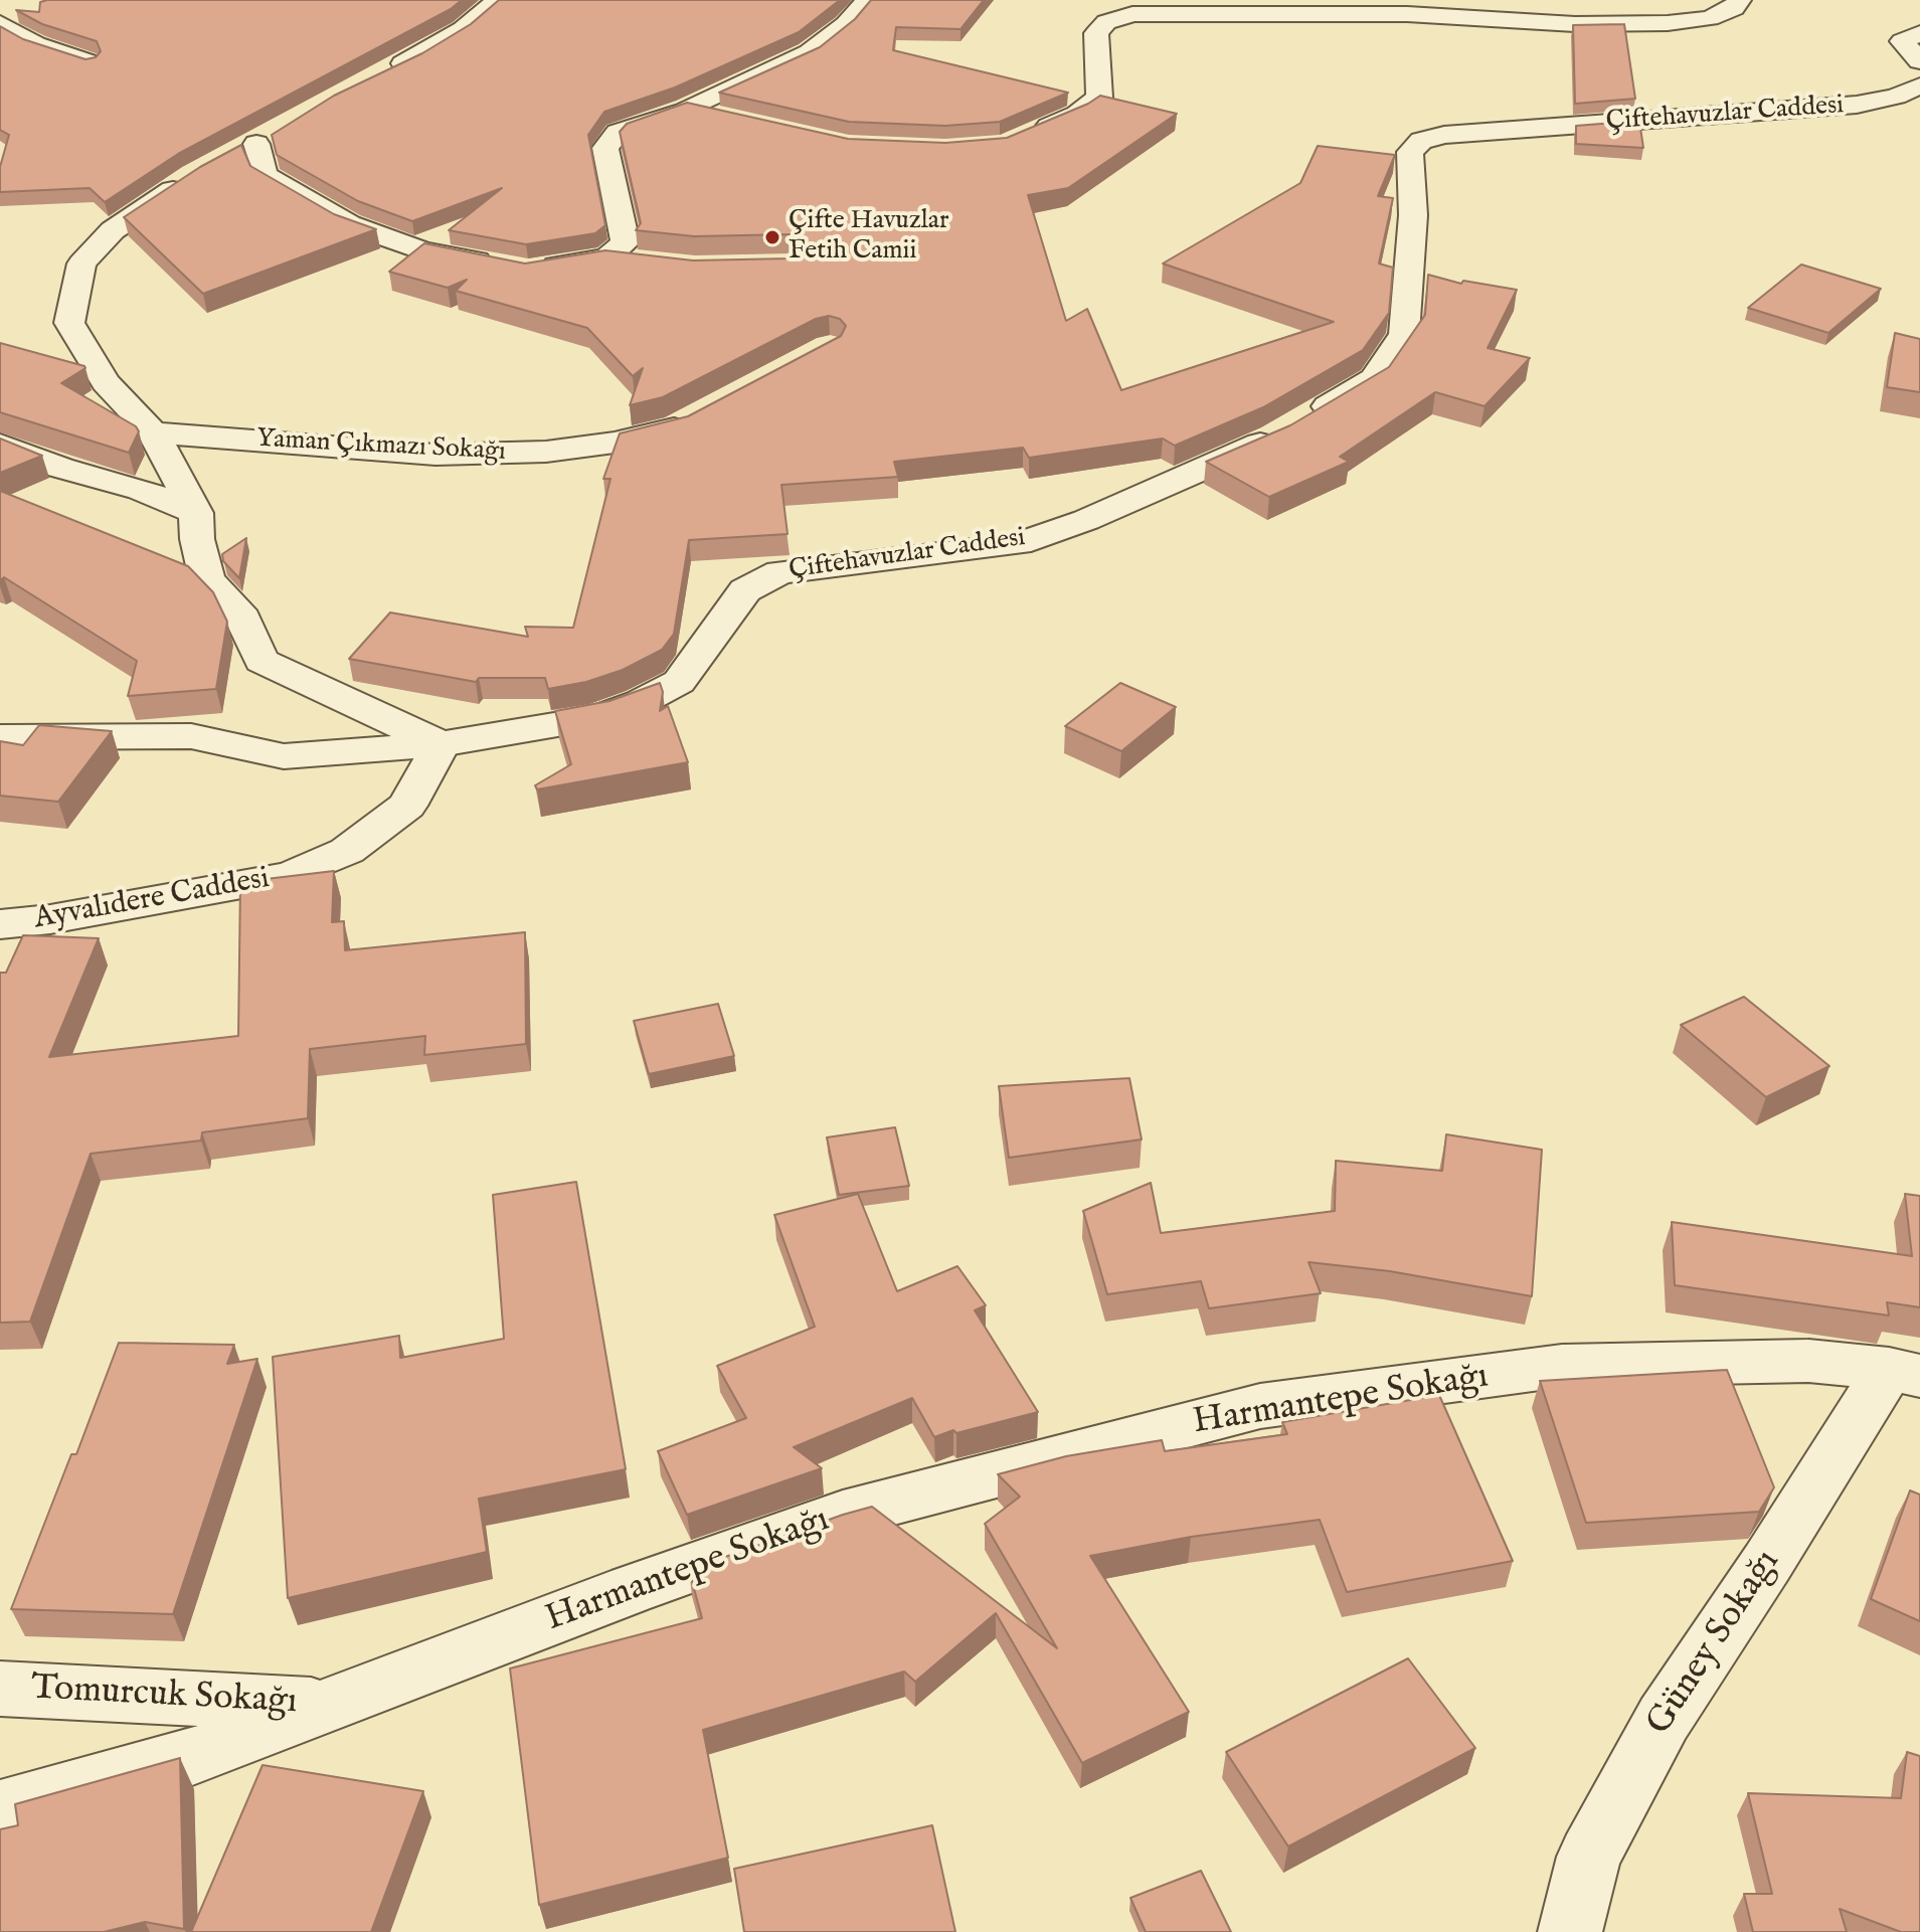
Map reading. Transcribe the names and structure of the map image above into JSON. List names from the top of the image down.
{
  "streets": {
    "street": [
      "Çiftehavuzlar Caddesi",
      "Yaman Çıkmazı Sokağı",
      "Ayvalıdere Caddesi",
      "Harmantepe Sokağı",
      "Güney Sokağı",
      "Tomurcuk Sokağı"
    ]
  },
  "crossings": [
    ["Çiftehavuzlar Caddesi", "Ayvalıdere Caddesi"],
    ["Harmantepe Sokağı", "Güney Sokağı"],
    ["Harmantepe Sokağı", "Tomurcuk Sokağı"]
  ],
  "places": ["Çifte Havuzlar Fetih Camii"]
}
